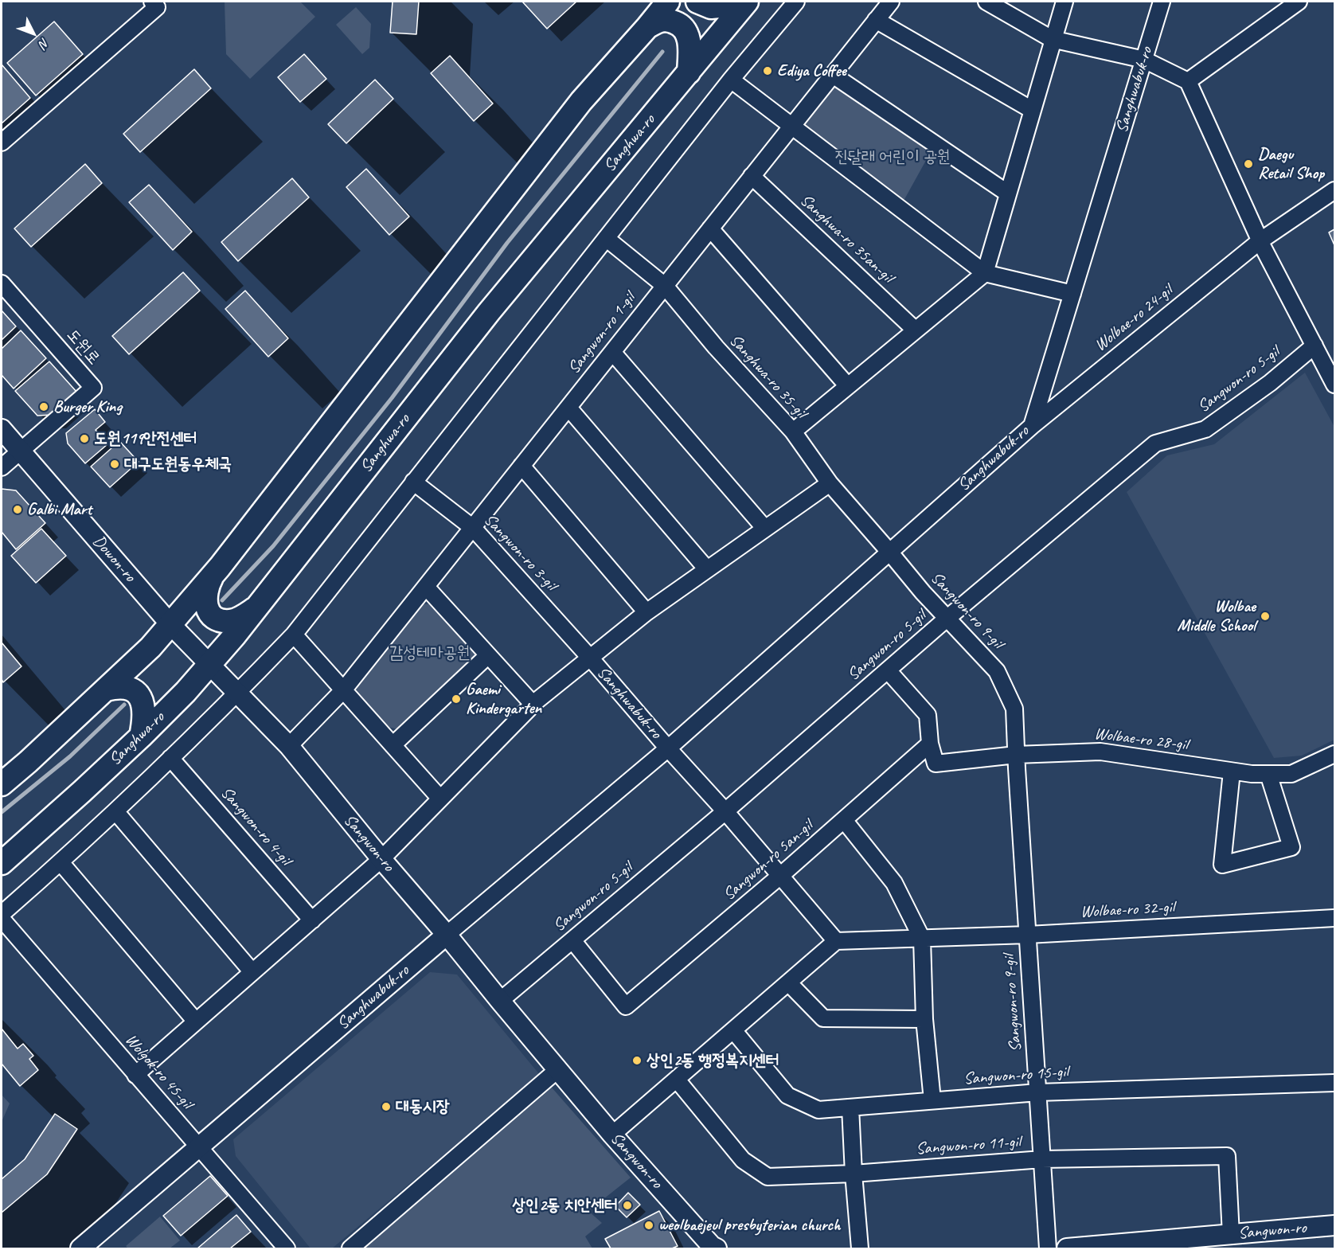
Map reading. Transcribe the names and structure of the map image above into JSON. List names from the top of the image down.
{
  "streets": {
    "main road": ["Sanghwa-ro"],
    "street": [
      "Sanghwabuk-ro",
      "Sanghwa-ro 35an-gil",
      "Wolbae-ro 24-gil",
      "Sangwon-ro 1-gil",
      "도원로",
      "Sanghwa-ro 35-gil",
      "Sangwon-ro 5-gil",
      "Sangwon-ro 3-gil",
      "Dowon-ro",
      "Sangwon-ro 9-gil",
      "Wolbae-ro 28-gil",
      "Sangwon-ro 4-gil",
      "Sangwon-ro",
      "Sangwon-ro 5an-gil",
      "Wolbae-ro 32-gil",
      "Wolgok-ro 45-gil",
      "Sangwon-ro 15-gil",
      "Sangwon-ro 11-gil"
    ]
  },
  "crossings": [
    ["Sanghwabuk-ro", "Wolbae-ro 24-gil"],
    ["Sanghwabuk-ro", "Sanghwa-ro 35-gil"],
    ["Sanghwabuk-ro", "Sangwon-ro 3-gil"],
    ["Sanghwabuk-ro", "Sangwon-ro 9-gil"],
    ["Sanghwabuk-ro", "Sangwon-ro"],
    ["Sanghwabuk-ro", "Wolgok-ro 45-gil"],
    ["Sanghwa-ro", "Sangwon-ro"],
    ["Sanghwa-ro 35an-gil", "Sangwon-ro 1-gil"],
    ["Sangwon-ro 1-gil", "Sanghwa-ro 35-gil"],
    ["Sangwon-ro 1-gil", "Sangwon-ro 3-gil"],
    ["Sangwon-ro 1-gil", "Sangwon-ro"],
    ["도원로", "Dowon-ro"],
    ["Sanghwa-ro 35-gil", "Sangwon-ro 9-gil"],
    ["Sangwon-ro 5-gil", "Sangwon-ro 9-gil"],
    ["Sangwon-ro 5-gil", "Sangwon-ro"],
    ["Sangwon-ro 5-gil", "Sangwon-ro 5an-gil"],
    ["Dowon-ro", "Sangwon-ro"],
    ["Sangwon-ro 9-gil", "Wolbae-ro 28-gil"],
    ["Sangwon-ro 9-gil", "Wolbae-ro 32-gil"],
    ["Sangwon-ro 9-gil", "Sangwon-ro 15-gil"],
    ["Sangwon-ro 9-gil", "Sangwon-ro 11-gil"],
    ["Sangwon-ro", "Sangwon-ro 11-gil"]
  ],
  "parks": ["진달래 어린이 공원", "감성테마공원"],
  "places": [
    "Ediya Coffee",
    "Daegu Retail Shop",
    "Burger King",
    "도원119안전센터",
    "대구도원동우체국",
    "Galbi Mart",
    "Wolbae Middle School",
    "Gaemi Kindergarten",
    "상인2동 행정복지센터",
    "대동시장",
    "상인2동 치안센터",
    "weolbaejeul presbyterian church"
  ],
  "north": "bottom right"
}
